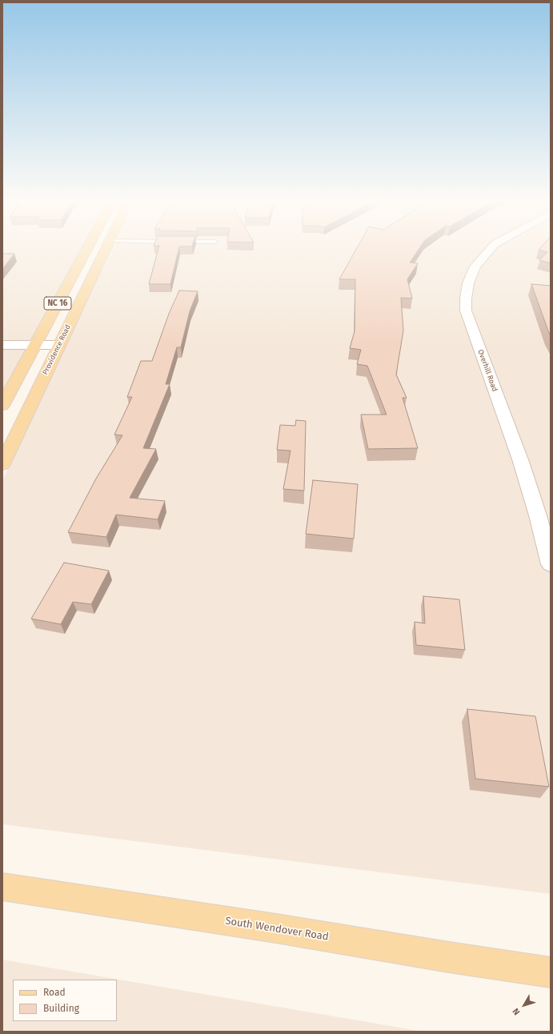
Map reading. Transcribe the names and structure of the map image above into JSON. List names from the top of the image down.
{
  "streets": {
    "main road": ["NC 16", "Providence Road", "South Wendover Road"],
    "street": ["Overhill Road"]
  },
  "legend": ["Road", "Building"],
  "north": "bottom left"
}
